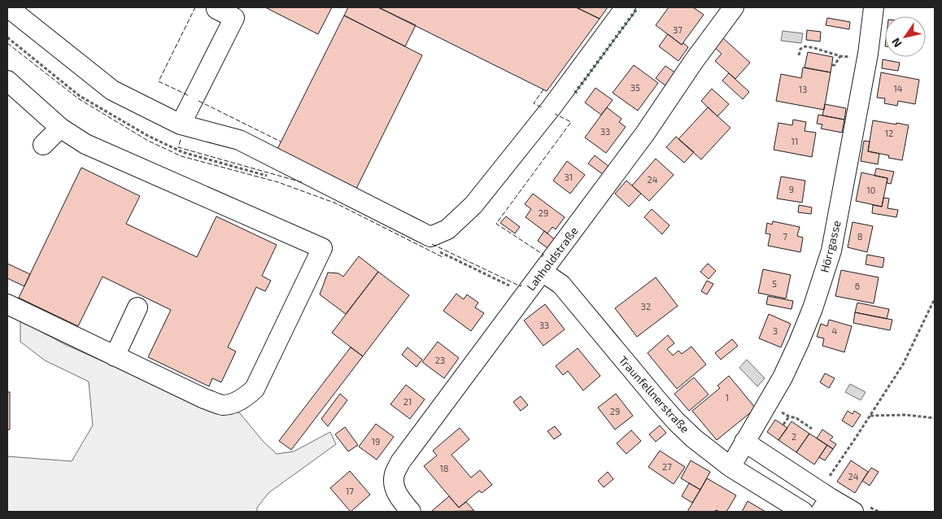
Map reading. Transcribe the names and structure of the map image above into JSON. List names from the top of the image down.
{
  "streets": {
    "street": ["Hörrgasse", "Lahholdstraße", "Traunfellnerstraße"]
  },
  "crossings": [
    ["Hörrgasse", "Traunfellnerstraße"],
    ["Lahholdstraße", "Traunfellnerstraße"]
  ],
  "house_numbers": [
    "37",
    "35",
    "14",
    "13",
    "33",
    "12",
    "11",
    "31",
    "24",
    "9",
    "10",
    "29",
    "7",
    "8",
    "5",
    "6",
    "32",
    "33",
    "3",
    "4",
    "23",
    "1",
    "21",
    "29",
    "2",
    "19",
    "27",
    "18",
    "24",
    "17"
  ],
  "north": "bottom left"
}
